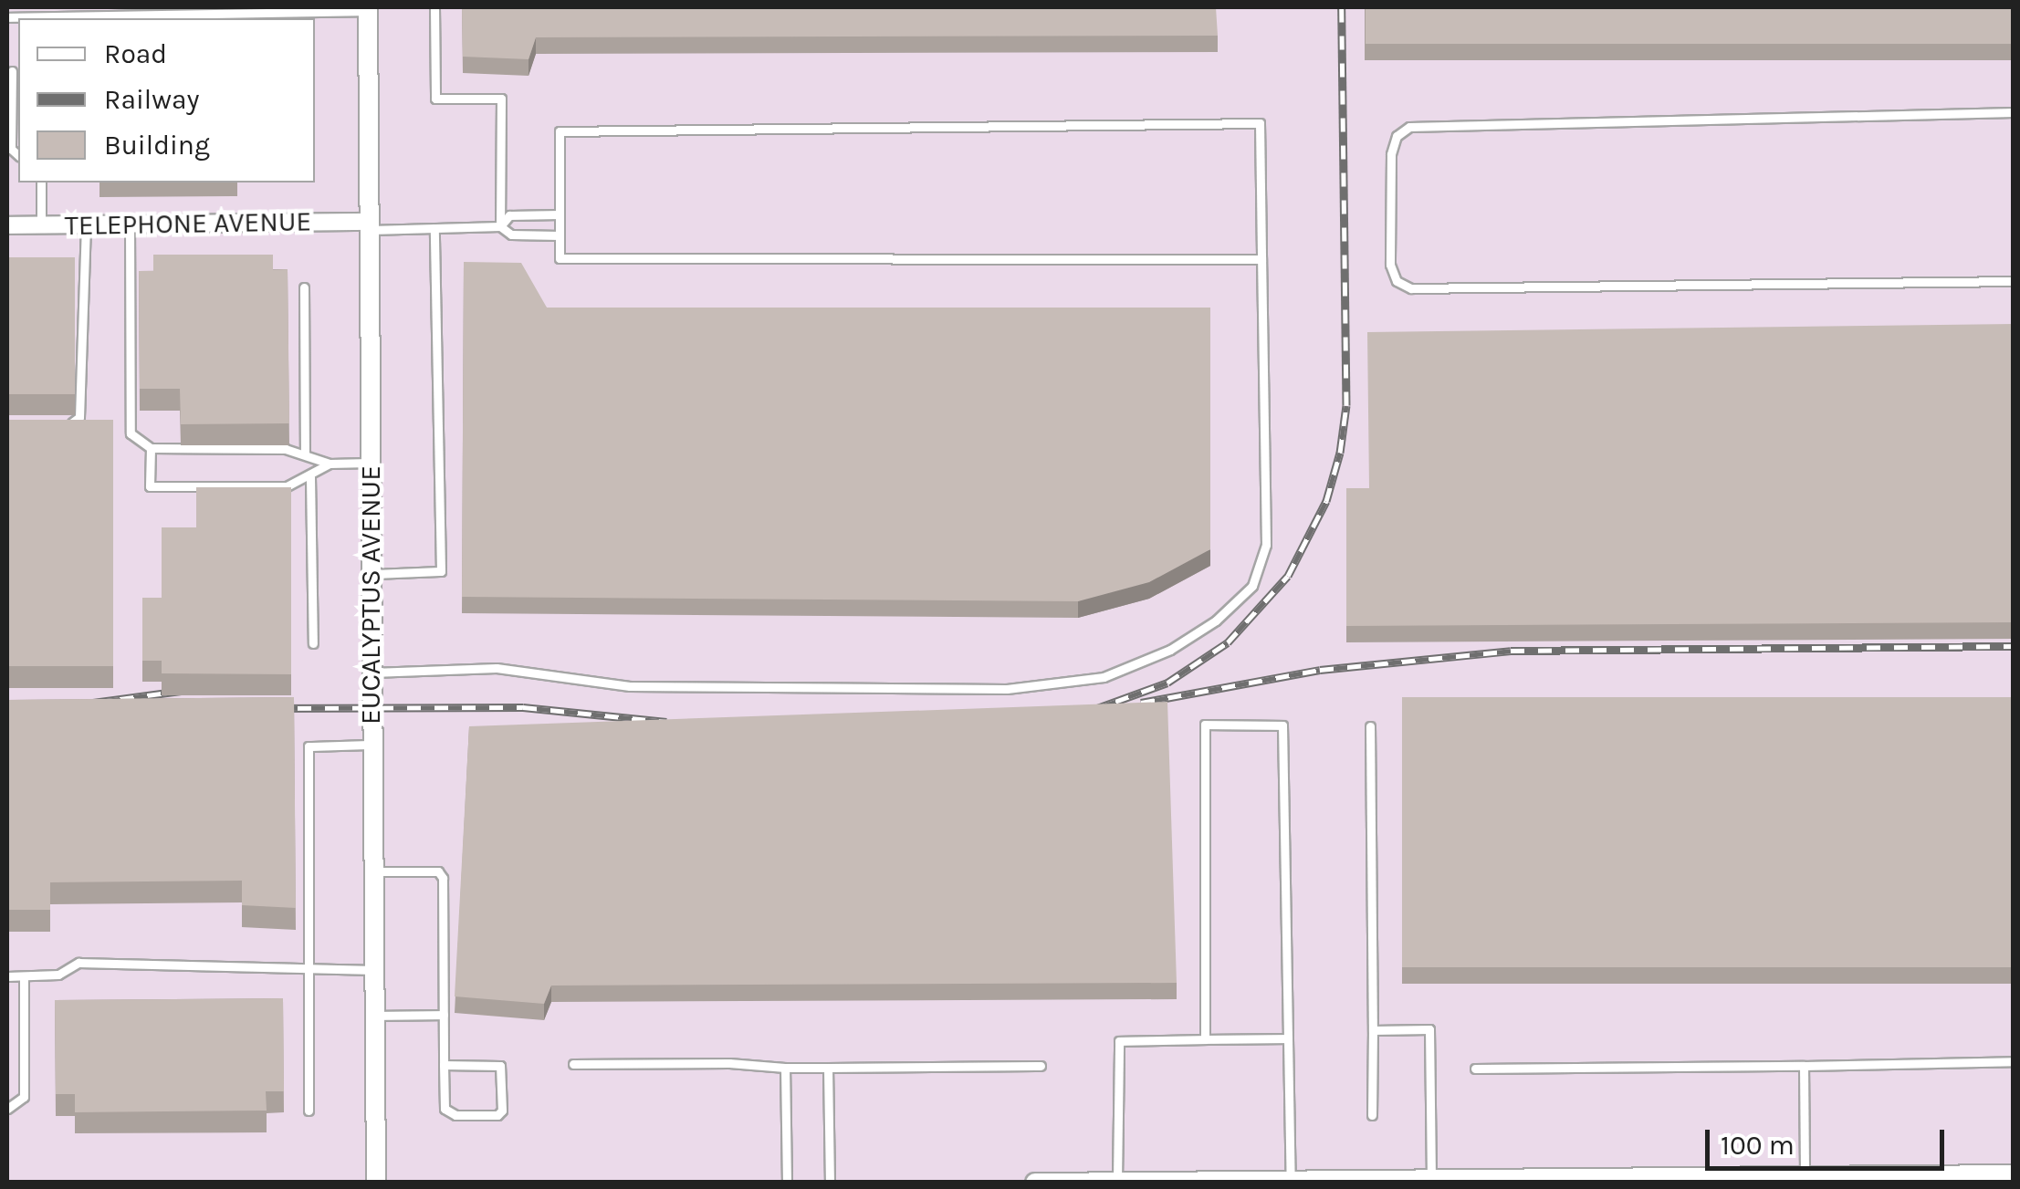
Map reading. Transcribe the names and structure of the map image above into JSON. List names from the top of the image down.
{
  "streets": {
    "street": ["TELEPHONE AVENUE", "EUCALYPTUS AVENUE"]
  },
  "crossings": [
    ["TELEPHONE AVENUE", "EUCALYPTUS AVENUE"]
  ],
  "legend": ["Road", "Railway", "Building"],
  "scale_bar": "100 m"
}
